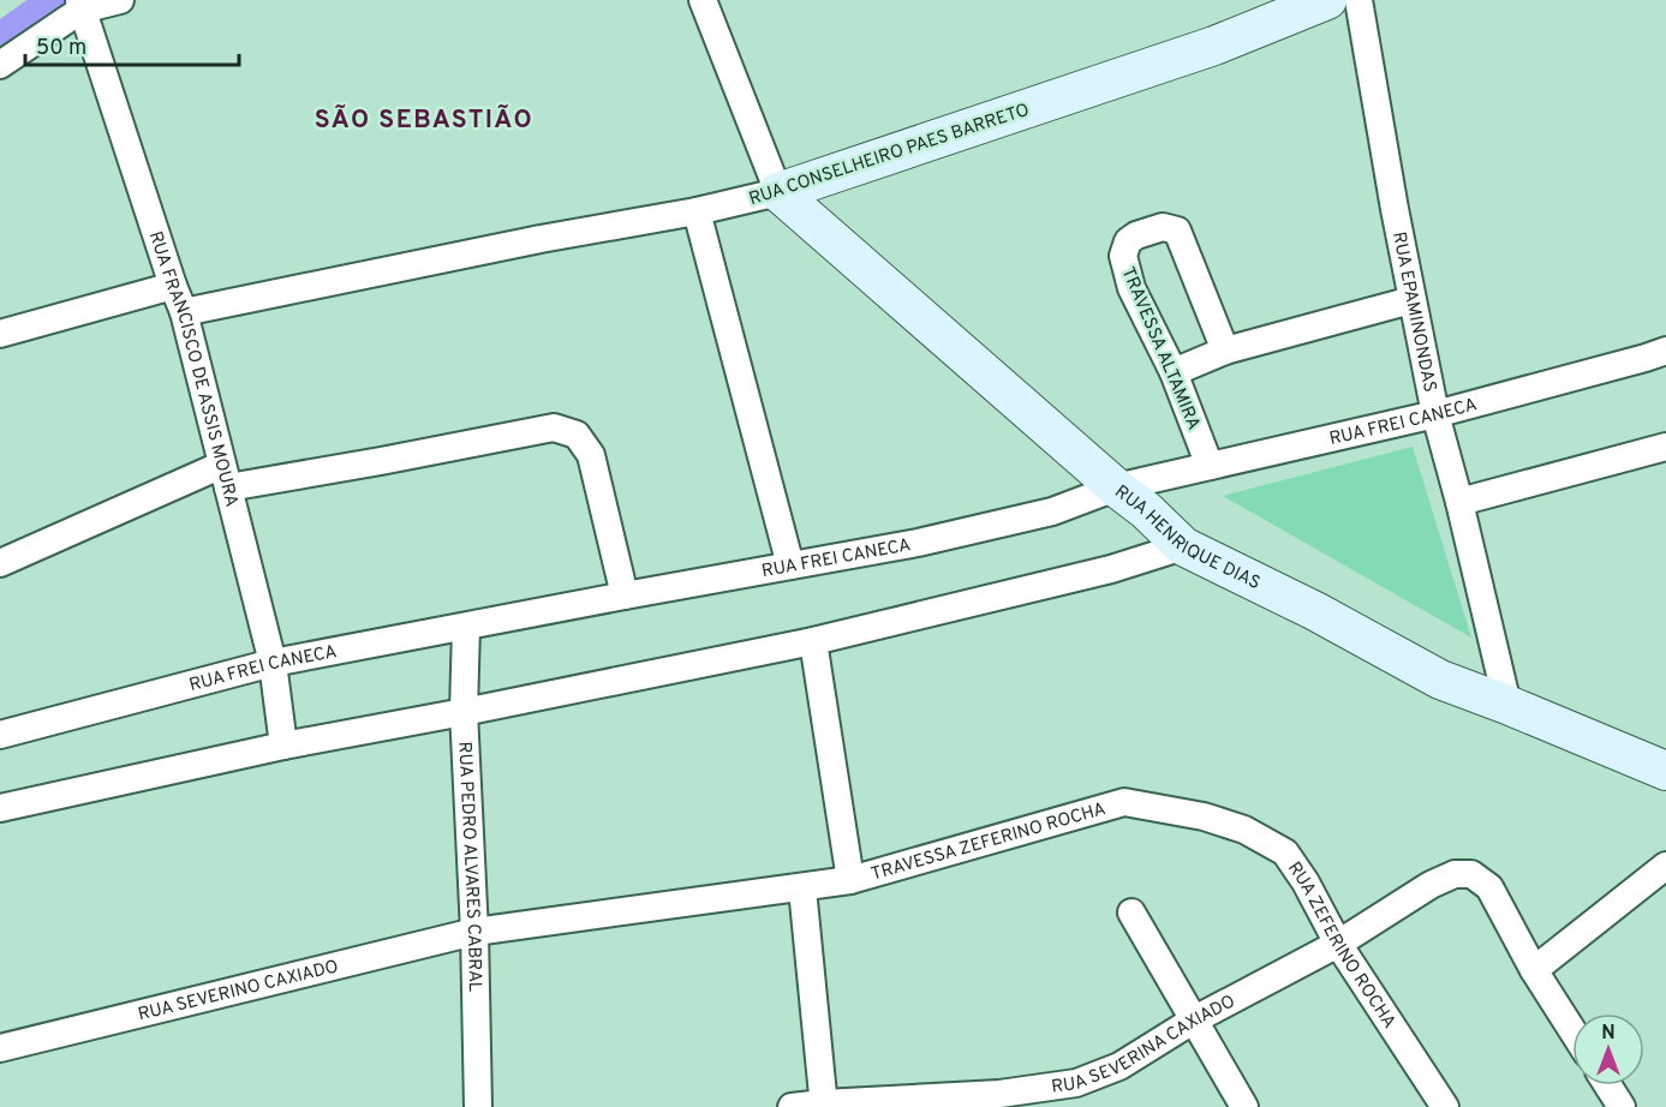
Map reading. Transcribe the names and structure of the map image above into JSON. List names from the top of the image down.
{
  "streets": {
    "street": [
      "RUA CONSELHEIRO PAES BARRETO",
      "RUA EPAMINONDAS",
      "TRAVESSA ALTAMIRA",
      "RUA FRANCISCO DE ASSIS MOURA",
      "RUA FREI CANECA",
      "RUA HENRIQUE DIAS",
      "TRAVESSA ZEFERINO ROCHA",
      "RUA PEDRO ALVARES CABRAL",
      "RUA ZEFERINO ROCHA",
      "RUA SEVERINO CAXIADO",
      "RUA SEVERINA CAXIADO"
    ]
  },
  "crossings": [
    ["RUA CONSELHEIRO PAES BARRETO", "RUA FRANCISCO DE ASSIS MOURA"],
    ["RUA CONSELHEIRO PAES BARRETO", "RUA HENRIQUE DIAS"],
    ["RUA EPAMINONDAS", "RUA FREI CANECA"],
    ["RUA EPAMINONDAS", "RUA HENRIQUE DIAS"],
    ["TRAVESSA ALTAMIRA", "RUA FREI CANECA"],
    ["RUA FRANCISCO DE ASSIS MOURA", "RUA FREI CANECA"],
    ["RUA FREI CANECA", "RUA HENRIQUE DIAS"],
    ["RUA FREI CANECA", "RUA PEDRO ALVARES CABRAL"],
    ["TRAVESSA ZEFERINO ROCHA", "RUA ZEFERINO ROCHA"],
    ["TRAVESSA ZEFERINO ROCHA", "RUA SEVERINO CAXIADO"],
    ["RUA PEDRO ALVARES CABRAL", "RUA SEVERINO CAXIADO"],
    ["RUA ZEFERINO ROCHA", "RUA SEVERINA CAXIADO"]
  ],
  "districts": ["SÃO SEBASTIÃO"],
  "scale_bar": "50 m",
  "north": "top"
}
